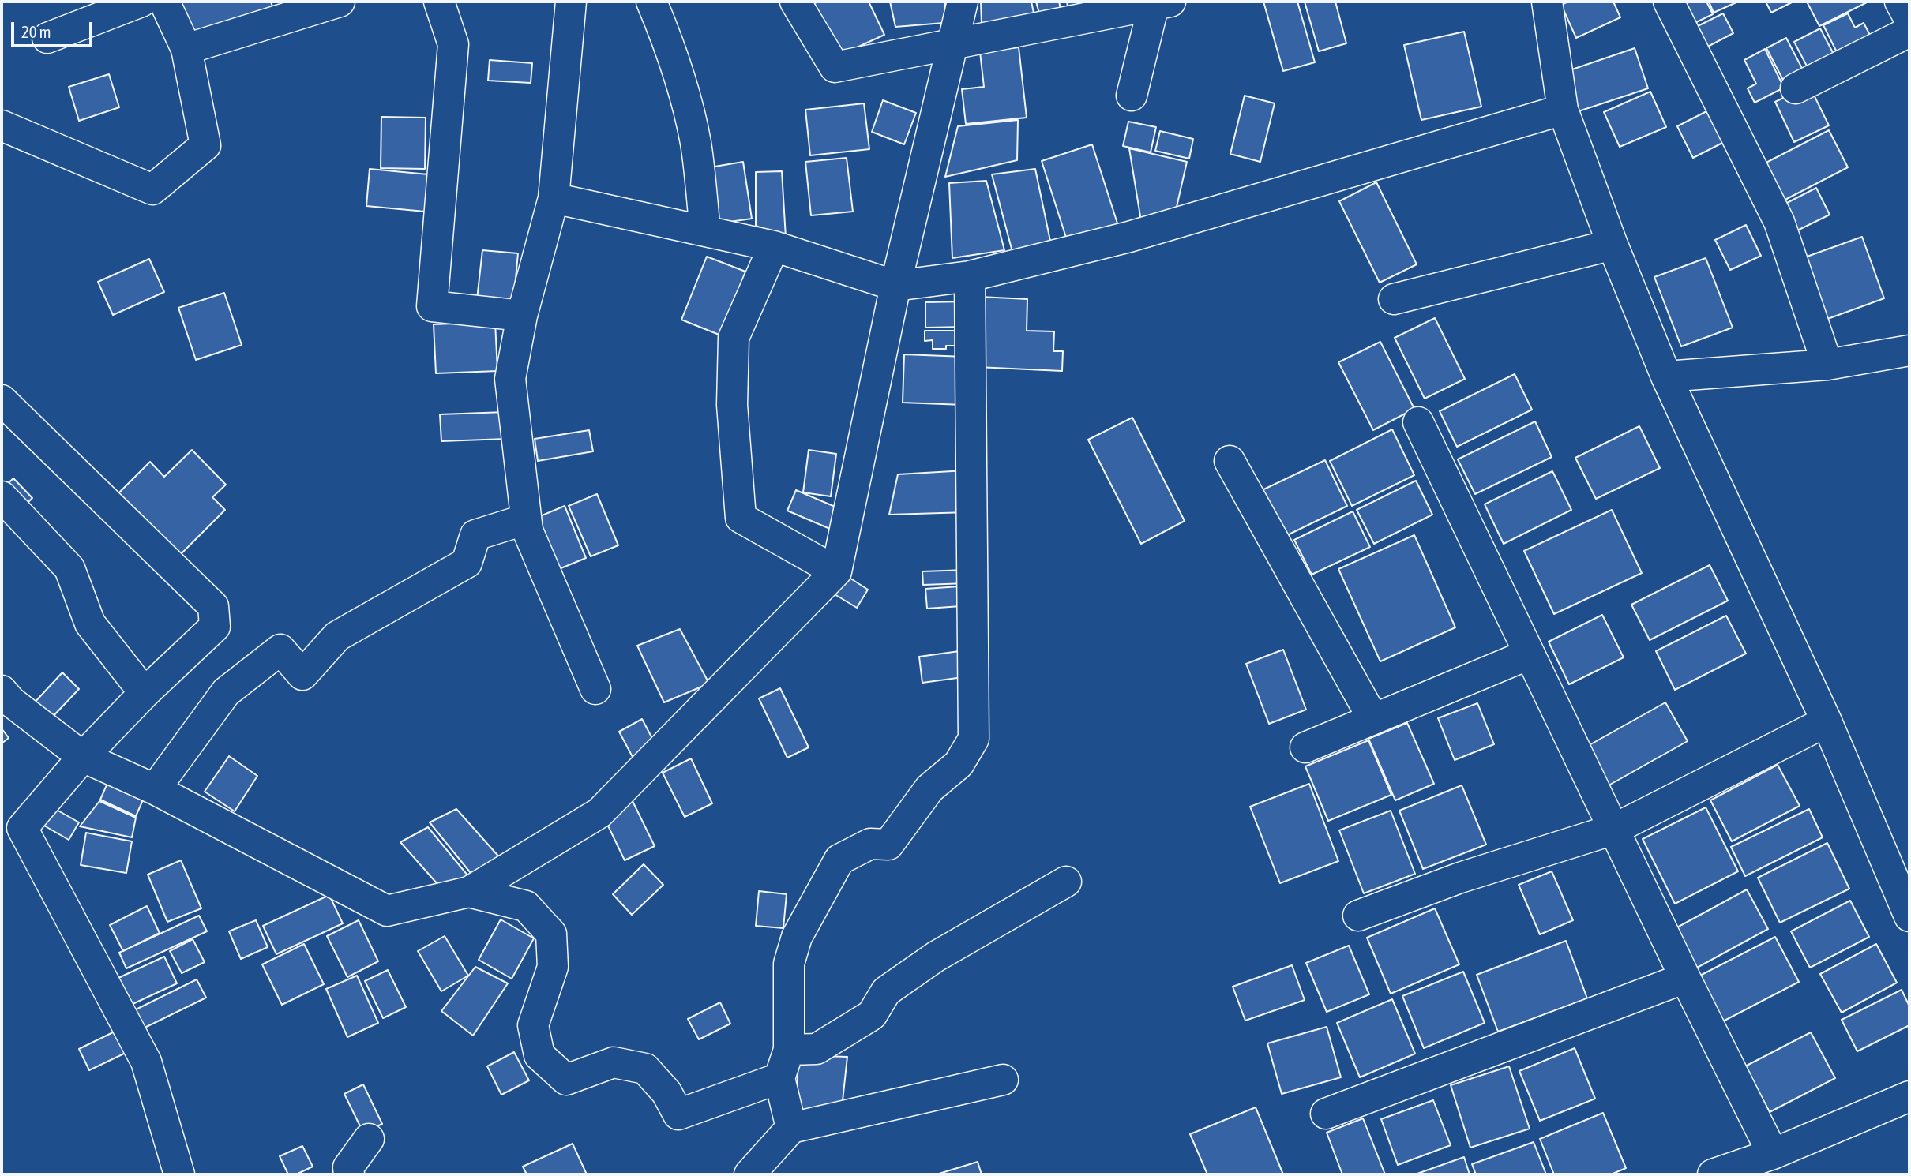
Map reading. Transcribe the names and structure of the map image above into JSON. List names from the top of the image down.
{
  "scale_bar": "20 m"
}
